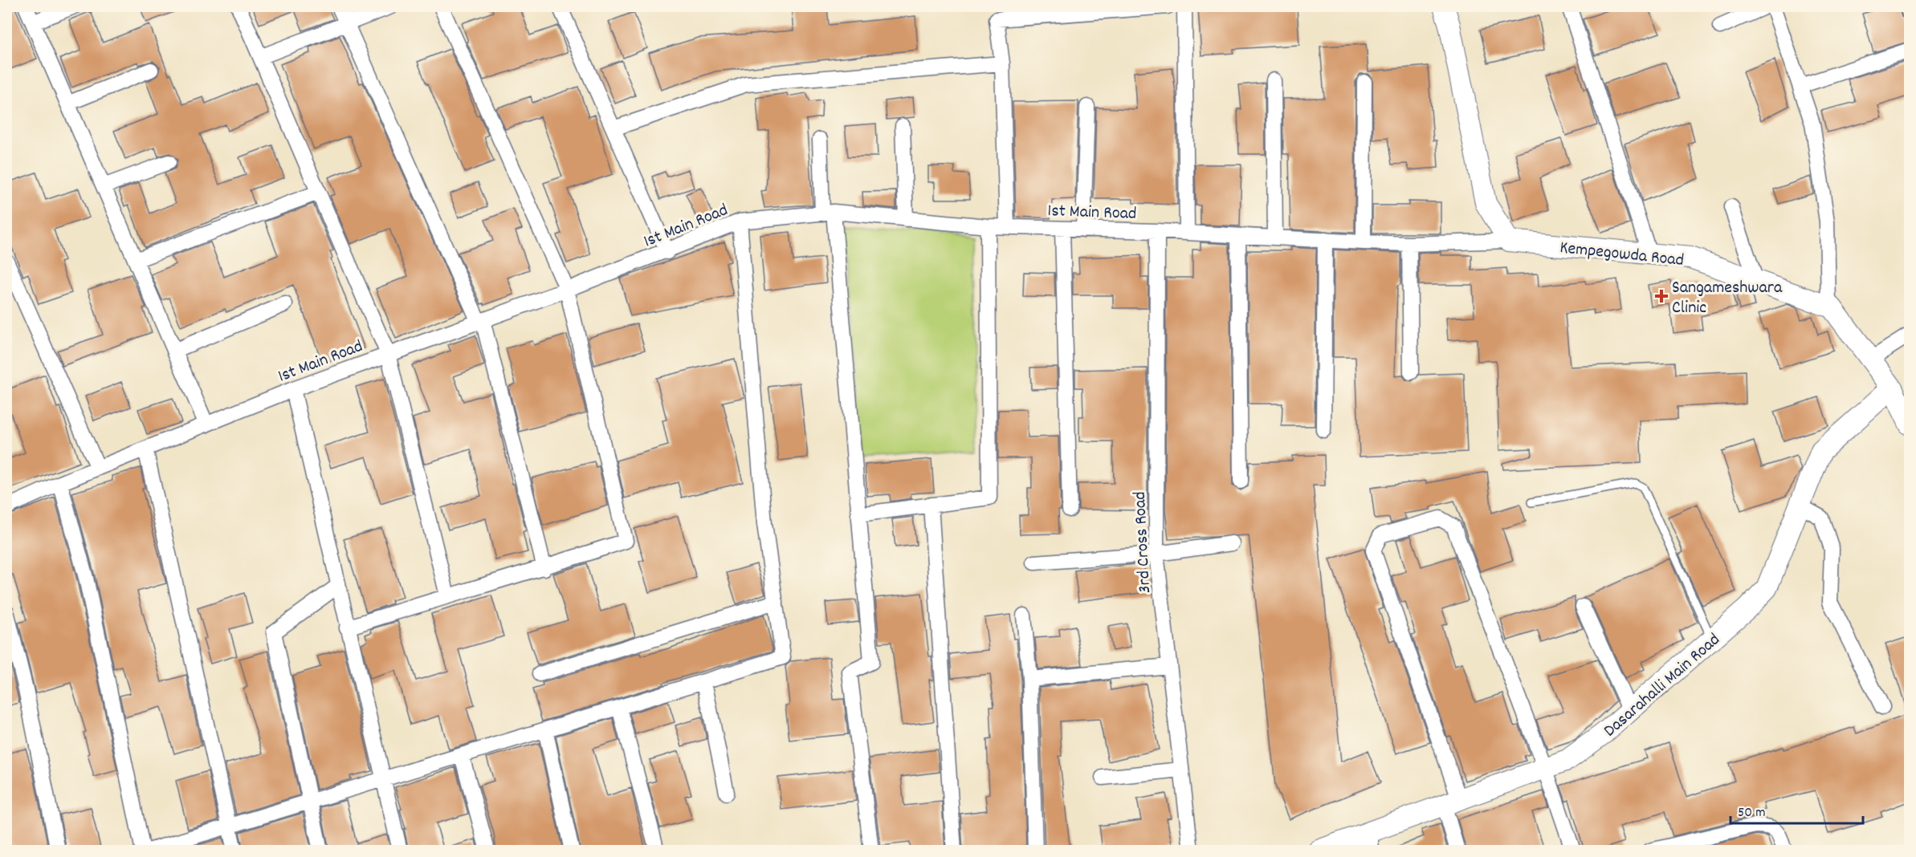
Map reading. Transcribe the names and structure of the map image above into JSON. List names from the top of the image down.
{
  "streets": {
    "street": [
      "1st Main Road",
      "Kempegowda Road",
      "3rd Cross Road",
      "Dasarahalli Main Road"
    ]
  },
  "crossings": [
    ["1st Main Road", "Kempegowda Road"],
    ["1st Main Road", "3rd Cross Road"],
    ["Kempegowda Road", "Dasarahalli Main Road"]
  ],
  "places": {
    "health": ["Sangameshwara Clinic"]
  },
  "scale_bar": "50 m"
}
